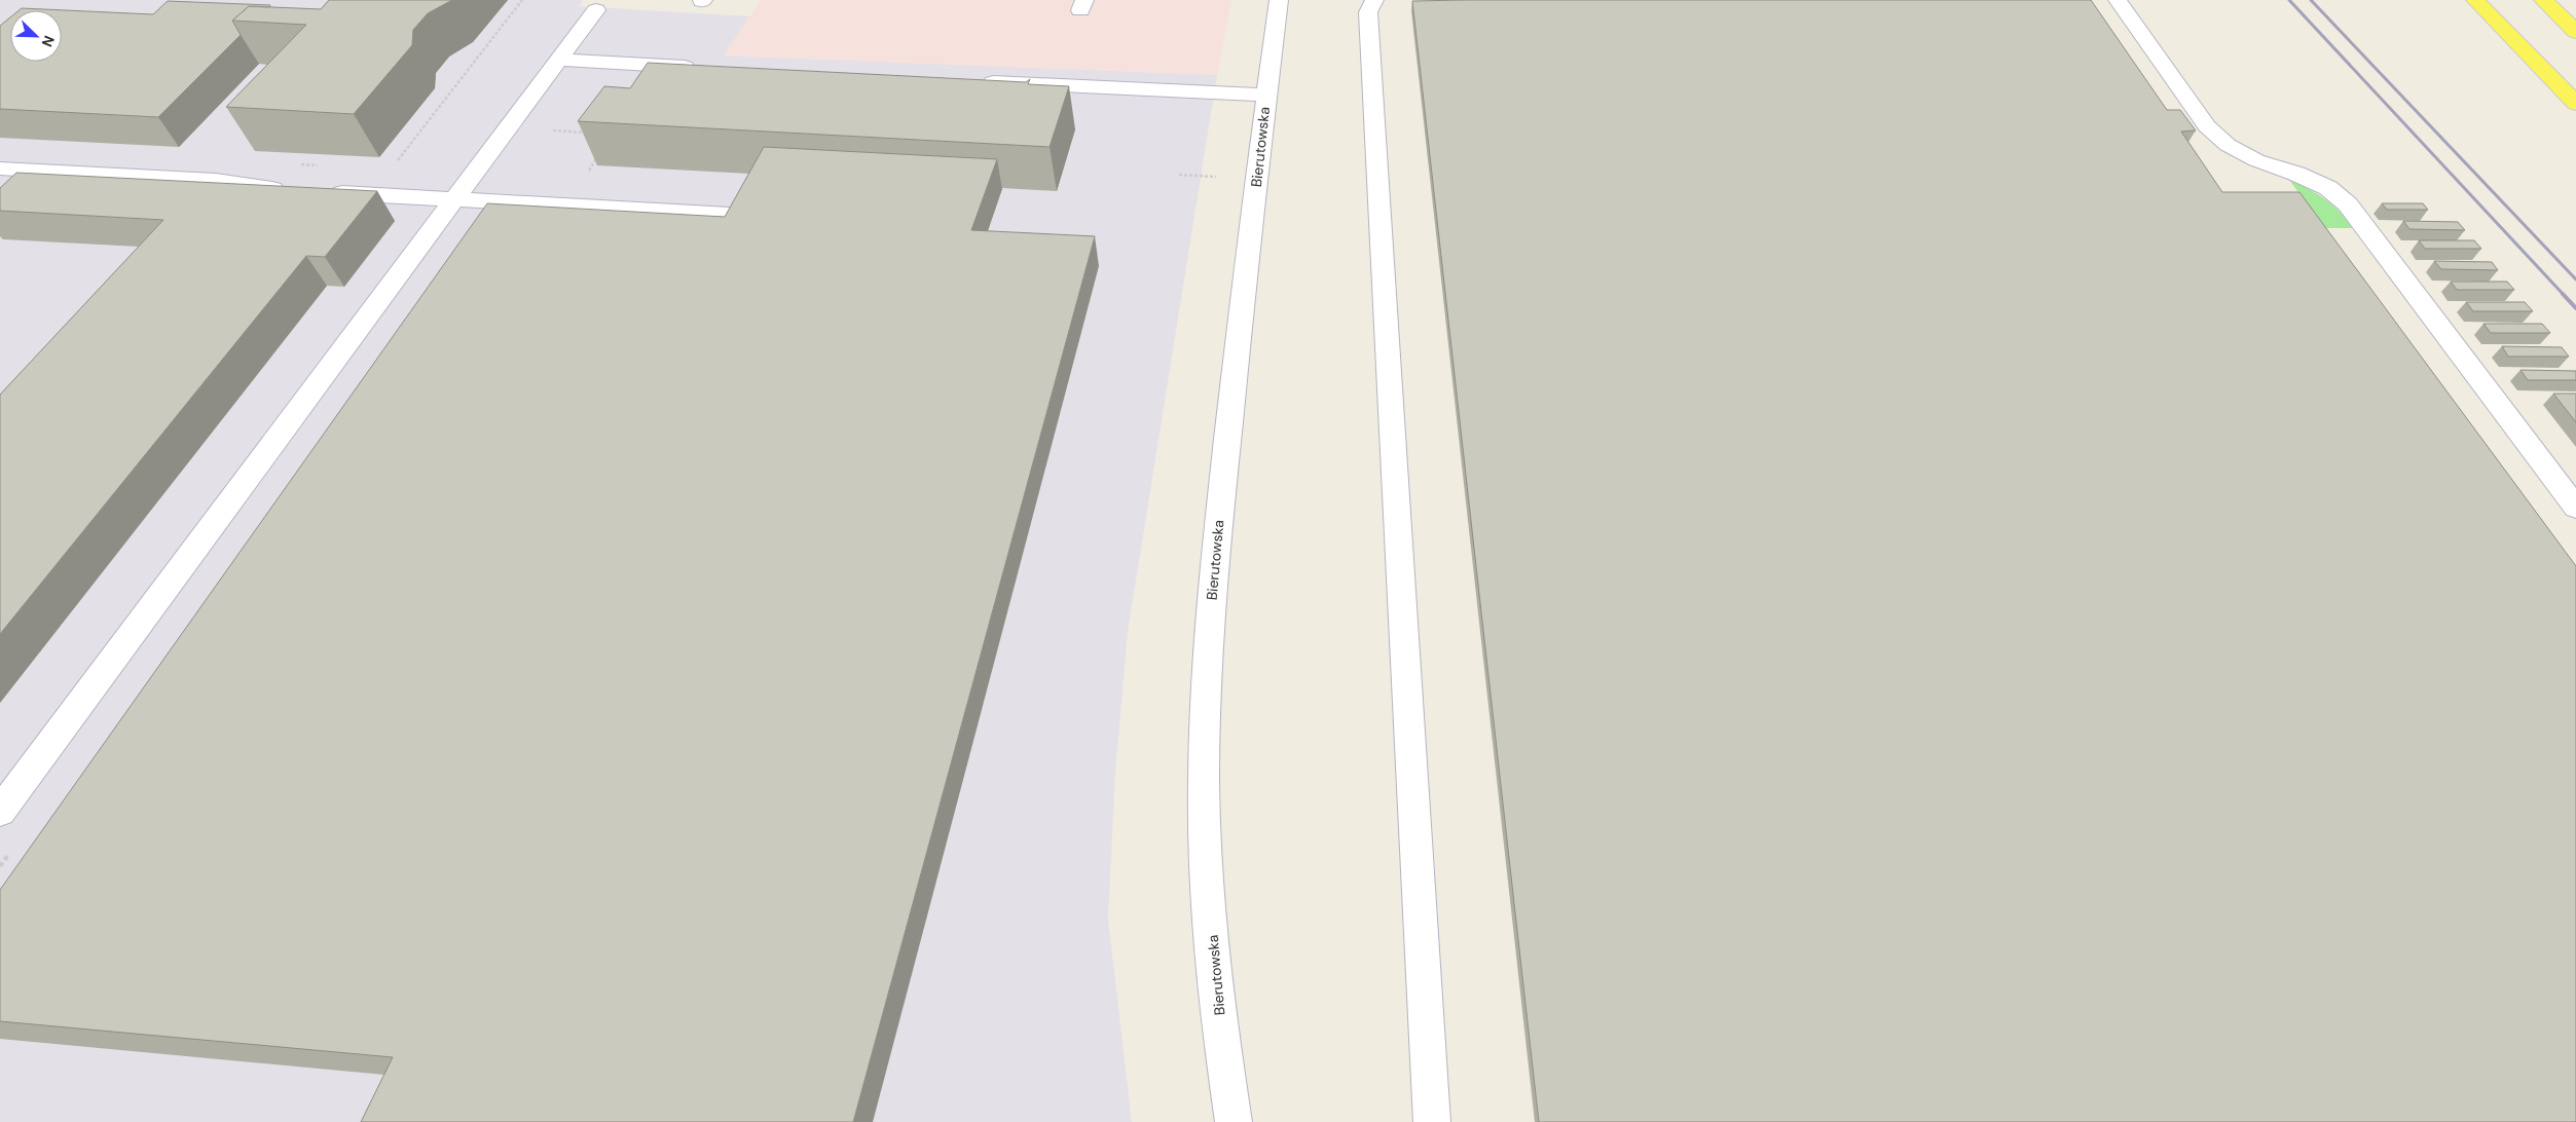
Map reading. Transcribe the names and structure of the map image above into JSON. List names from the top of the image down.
{
  "streets": {
    "street": ["Bierutowska"]
  },
  "north": "bottom right"
}
